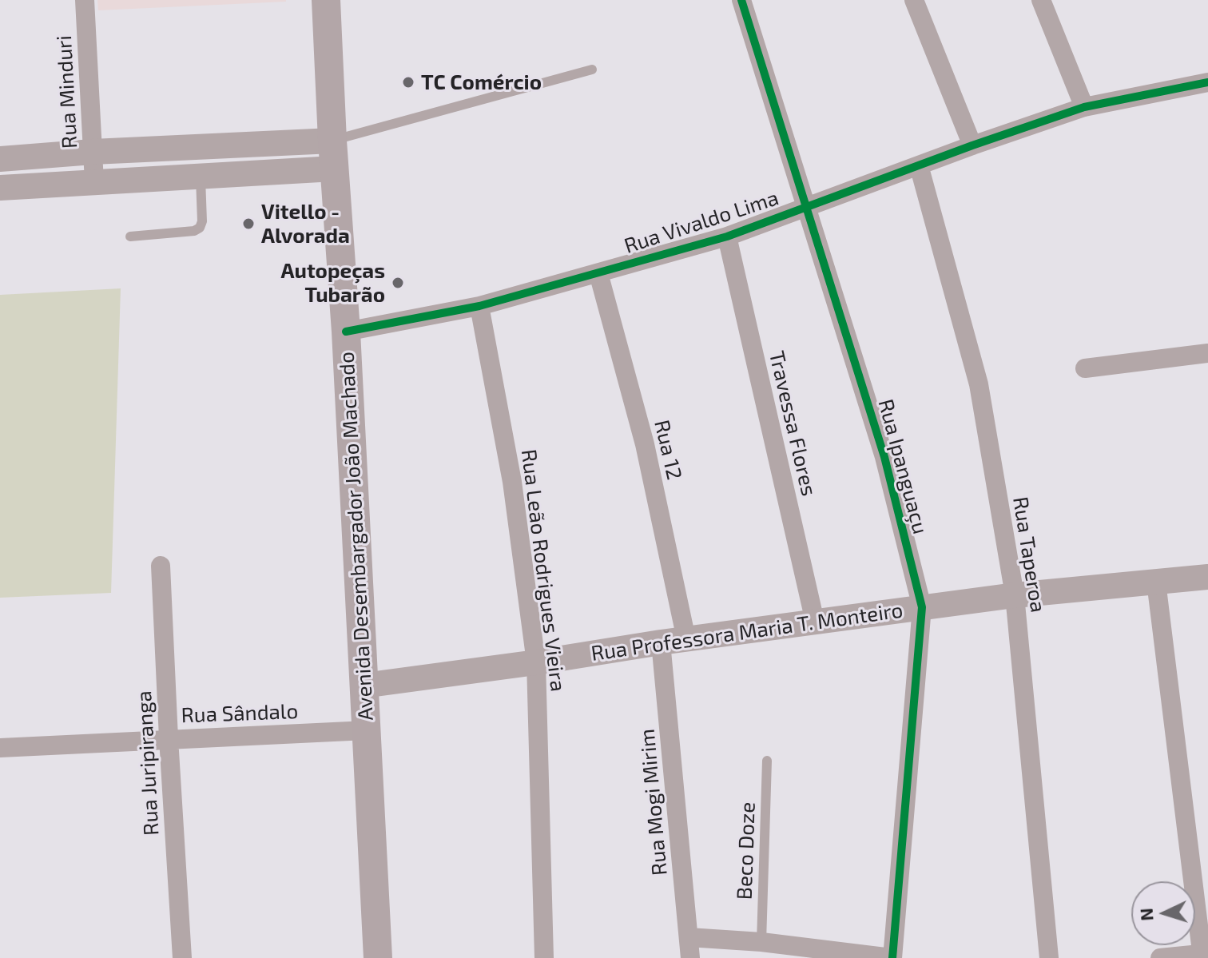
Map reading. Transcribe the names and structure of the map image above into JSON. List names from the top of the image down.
{
  "streets": {
    "main road": ["Avenida Desembargador João Machado"],
    "street": [
      "Rua Minduri",
      "Rua Vivaldo Lima",
      "Travessa Flores",
      "Rua 12",
      "Rua Ipanguaçu",
      "Rua Taperoa",
      "Rua Leão Rodrigues Vieira",
      "Rua Professora Maria T. Monteiro",
      "Rua Sândalo",
      "Rua Juripiranga",
      "Rua Mogi Mirim"
    ],
    "lane": ["Beco Doze"]
  },
  "crossings": [
    ["Rua Vivaldo Lima", "Travessa Flores"],
    ["Rua Vivaldo Lima", "Rua 12"],
    ["Rua Vivaldo Lima", "Rua Ipanguaçu"],
    ["Rua Vivaldo Lima", "Avenida Desembargador João Machado"],
    ["Rua Vivaldo Lima", "Rua Taperoa"],
    ["Rua Vivaldo Lima", "Rua Leão Rodrigues Vieira"],
    ["Travessa Flores", "Rua Professora Maria T. Monteiro"],
    ["Rua 12", "Rua Professora Maria T. Monteiro"],
    ["Rua Ipanguaçu", "Rua Professora Maria T. Monteiro"],
    ["Avenida Desembargador João Machado", "Rua Professora Maria T. Monteiro"],
    ["Avenida Desembargador João Machado", "Rua Sândalo"],
    ["Rua Taperoa", "Rua Professora Maria T. Monteiro"],
    ["Rua Leão Rodrigues Vieira", "Rua Professora Maria T. Monteiro"],
    ["Rua Professora Maria T. Monteiro", "Rua Mogi Mirim"],
    ["Rua Sândalo", "Rua Juripiranga"]
  ],
  "places": ["TC Comércio", "Vitello - Alvorada", "Autopeças Tubarão"],
  "north": "left"
}
